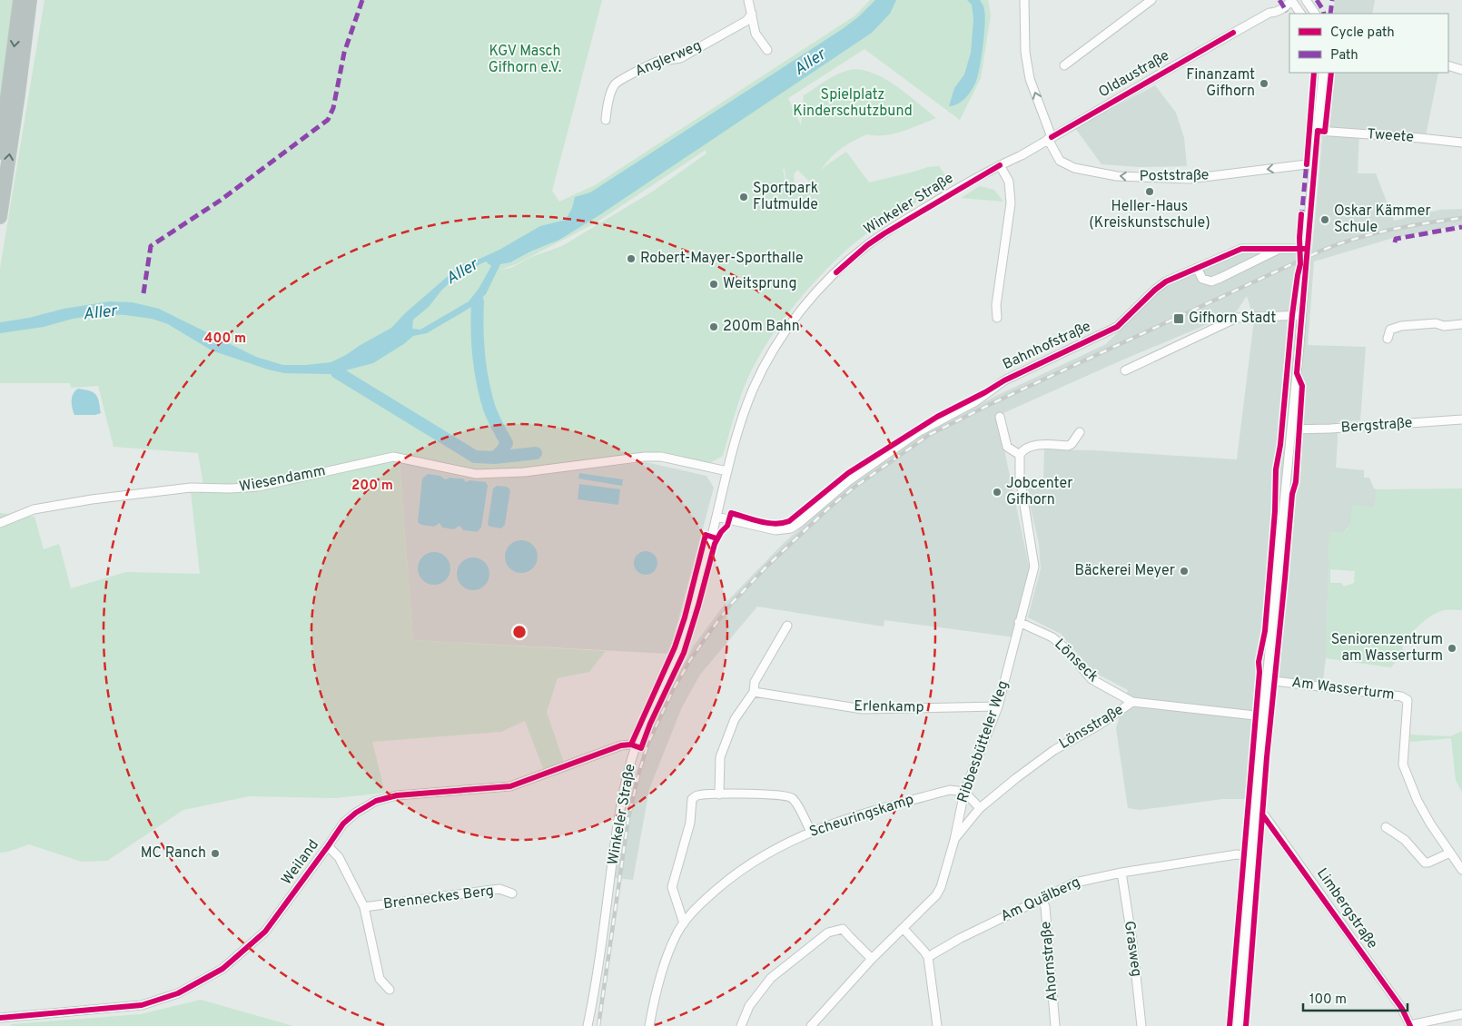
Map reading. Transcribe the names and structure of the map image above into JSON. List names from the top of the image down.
{
  "streets": {
    "street": [
      "Anglerweg",
      "Oldaustraße",
      "Tweete",
      "Poststraße",
      "Winkeler Straße",
      "Bahnhofstraße",
      "Bergstraße",
      "Wiesendamm",
      "Lönseck",
      "Am Wasserturm",
      "Erlenkamp",
      "Lönsstraße",
      "Ribbesbütteler Weg",
      "Scheuringskamp",
      "Weiland",
      "Brenneckes Berg",
      "Am Quälberg",
      "Limbergstraße",
      "Grasweg",
      "Ahornstraße"
    ]
  },
  "crossings": [
    ["Oldaustraße", "Poststraße"],
    ["Oldaustraße", "Winkeler Straße"],
    ["Winkeler Straße", "Bahnhofstraße"],
    ["Winkeler Straße", "Wiesendamm"],
    ["Winkeler Straße", "Weiland"],
    ["Lönseck", "Lönsstraße"],
    ["Lönseck", "Ribbesbütteler Weg"],
    ["Erlenkamp", "Ribbesbütteler Weg"],
    ["Lönsstraße", "Ribbesbütteler Weg"],
    ["Ribbesbütteler Weg", "Scheuringskamp"],
    ["Am Quälberg", "Grasweg"],
    ["Am Quälberg", "Ahornstraße"]
  ],
  "water": ["Aller"],
  "parks": ["KGV Masch Gifhorn e.V.", "Spielplatz Kinderschutzbund"],
  "places": {
    "other": [
      "Finanzamt Gifhorn",
      "Heller-Haus (Kreiskunstschule)",
      "Sportpark Flutmulde",
      "Oskar Kämmer Schule",
      "Robert-Mayer-Sporthalle",
      "Weitsprung",
      "200m Bahn",
      "Jobcenter Gifhorn",
      "Bäckerei Meyer",
      "Seniorenzentrum am Wasserturm",
      "MC Ranch"
    ],
    "transit": ["Gifhorn Stadt"]
  },
  "legend": ["Cycle path", "Path"],
  "scale_bar": "100 m",
  "rings": ["400 m", "200 m"]
}
